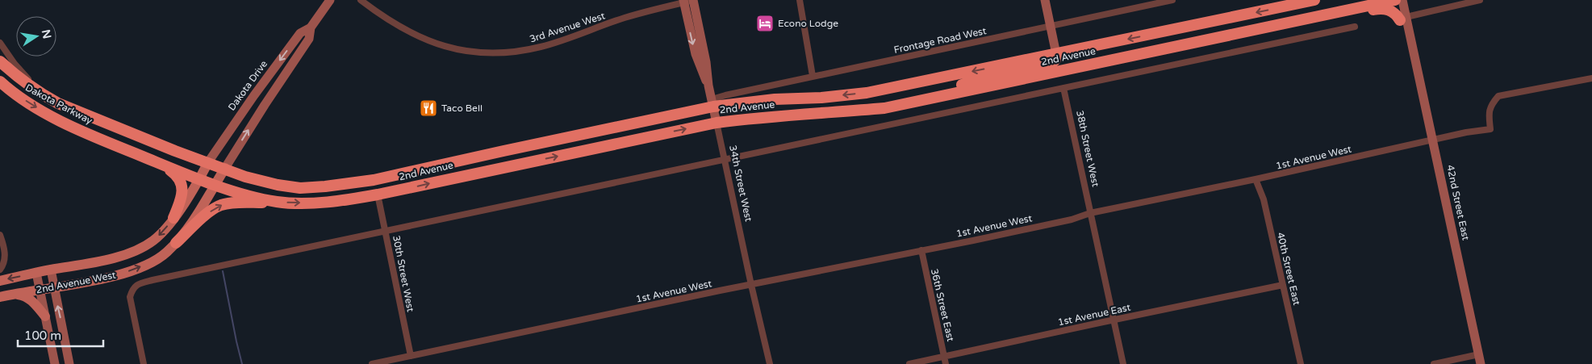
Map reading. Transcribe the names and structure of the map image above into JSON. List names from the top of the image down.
{
  "streets": {
    "highway": ["2nd Avenue", "Dakota Parkway"],
    "main road": [
      "Dakota Drive",
      "34th Street West",
      "42nd Street East",
      "2nd Avenue West"
    ],
    "street": [
      "3rd Avenue West",
      "Frontage Road West",
      "38th Street West",
      "1st Avenue West",
      "40th Street East",
      "30th Street West",
      "36th Street East",
      "1st Avenue East"
    ]
  },
  "crossings": [
    ["3rd Avenue West", "34th Street West"],
    ["Frontage Road West", "2nd Avenue"],
    ["Frontage Road West", "34th Street West"],
    ["2nd Avenue", "Dakota Drive"],
    ["2nd Avenue", "Dakota Parkway"],
    ["2nd Avenue", "34th Street West"],
    ["2nd Avenue", "42nd Street East"],
    ["2nd Avenue", "30th Street West"],
    ["2nd Avenue", "2nd Avenue West"],
    ["Dakota Drive", "2nd Avenue West"],
    ["38th Street West", "1st Avenue West"],
    ["38th Street West", "1st Avenue East"],
    ["1st Avenue West", "34th Street West"],
    ["1st Avenue West", "42nd Street East"],
    ["1st Avenue West", "40th Street East"],
    ["1st Avenue West", "30th Street West"],
    ["1st Avenue West", "36th Street East"],
    ["40th Street East", "1st Avenue East"],
    ["36th Street East", "1st Avenue East"]
  ],
  "places": {
    "hotel": ["Econo Lodge"],
    "restaurant": ["Taco Bell"]
  },
  "scale_bar": "100 m",
  "north": "right"
}
